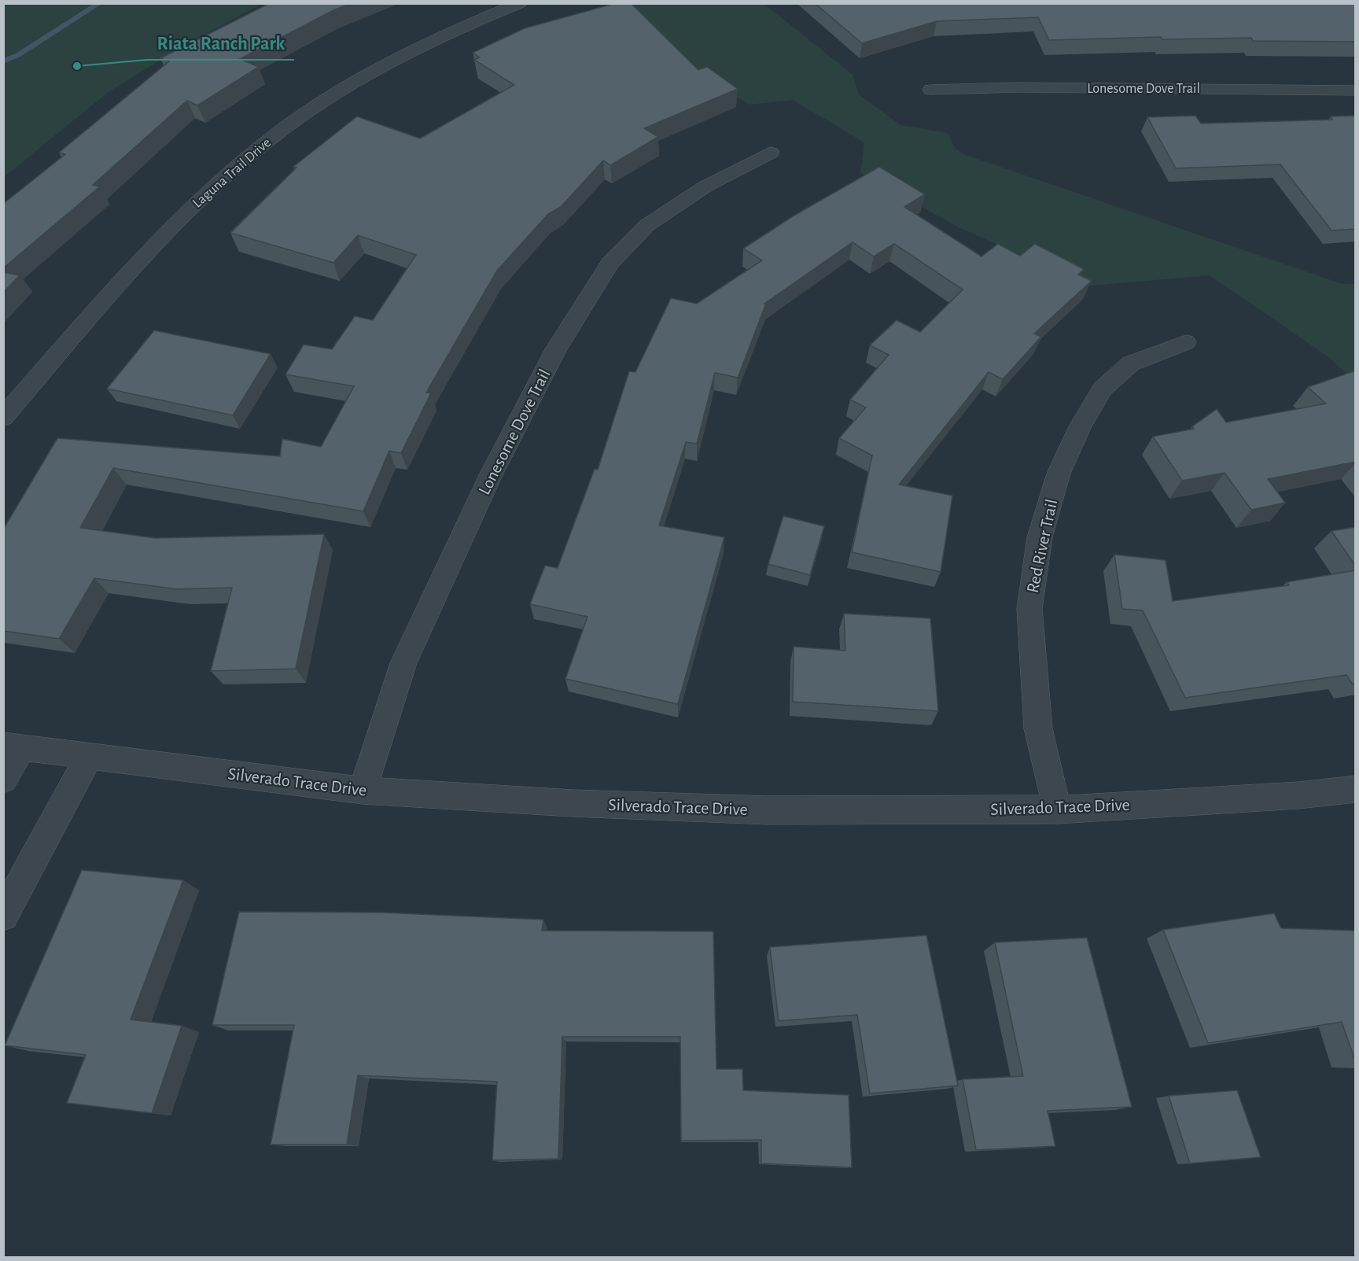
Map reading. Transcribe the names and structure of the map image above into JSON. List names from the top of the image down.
{
  "streets": {
    "street": [
      "Lonesome Dove Trail",
      "Laguna Trail Drive",
      "Red River Trail",
      "Silverado Trace Drive"
    ]
  },
  "crossings": [
    ["Lonesome Dove Trail", "Silverado Trace Drive"],
    ["Red River Trail", "Silverado Trace Drive"]
  ],
  "places": ["Riata Ranch Park"]
}
